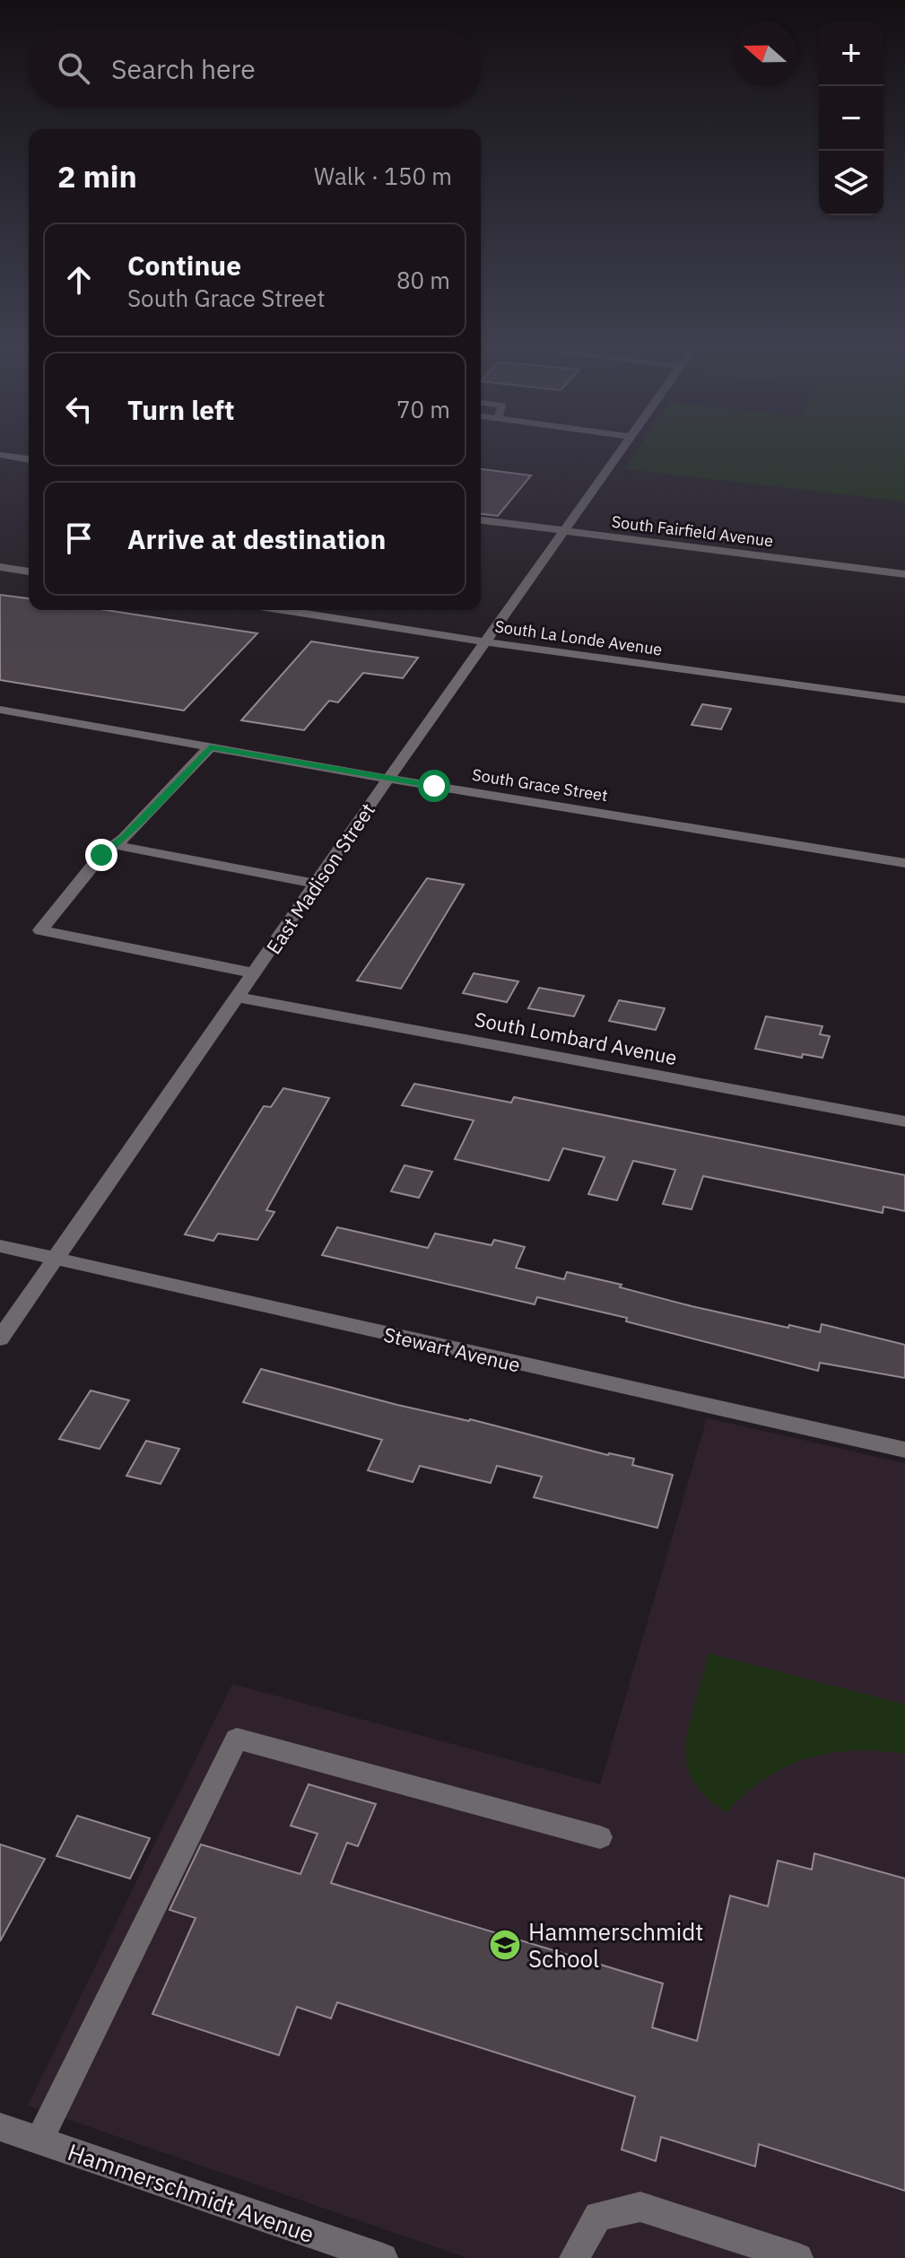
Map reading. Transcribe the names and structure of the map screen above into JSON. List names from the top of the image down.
{
  "streets": {
    "street": [
      "South Fairfield Avenue",
      "South La Londe Avenue",
      "South Grace Street",
      "East Madison Street",
      "South Lombard Avenue",
      "Stewart Avenue",
      "Hammerschmidt Avenue"
    ]
  },
  "crossings": [
    ["South Fairfield Avenue", "East Madison Street"],
    ["South La Londe Avenue", "East Madison Street"],
    ["South Grace Street", "East Madison Street"],
    ["East Madison Street", "South Lombard Avenue"],
    ["East Madison Street", "Stewart Avenue"]
  ],
  "places": {
    "school or university": ["Hammerschmidt School"]
  },
  "north": "left",
  "page": {
    "map_buttons": ["+", "−"],
    "search": "Search here",
    "heading": ["2 min", "Walk · 150 m"],
    "list": [
      ["Continue", "South Grace Street", "80 m"],
      ["Turn left", "70 m"],
      "Arrive at destination"
    ]
  }
}
